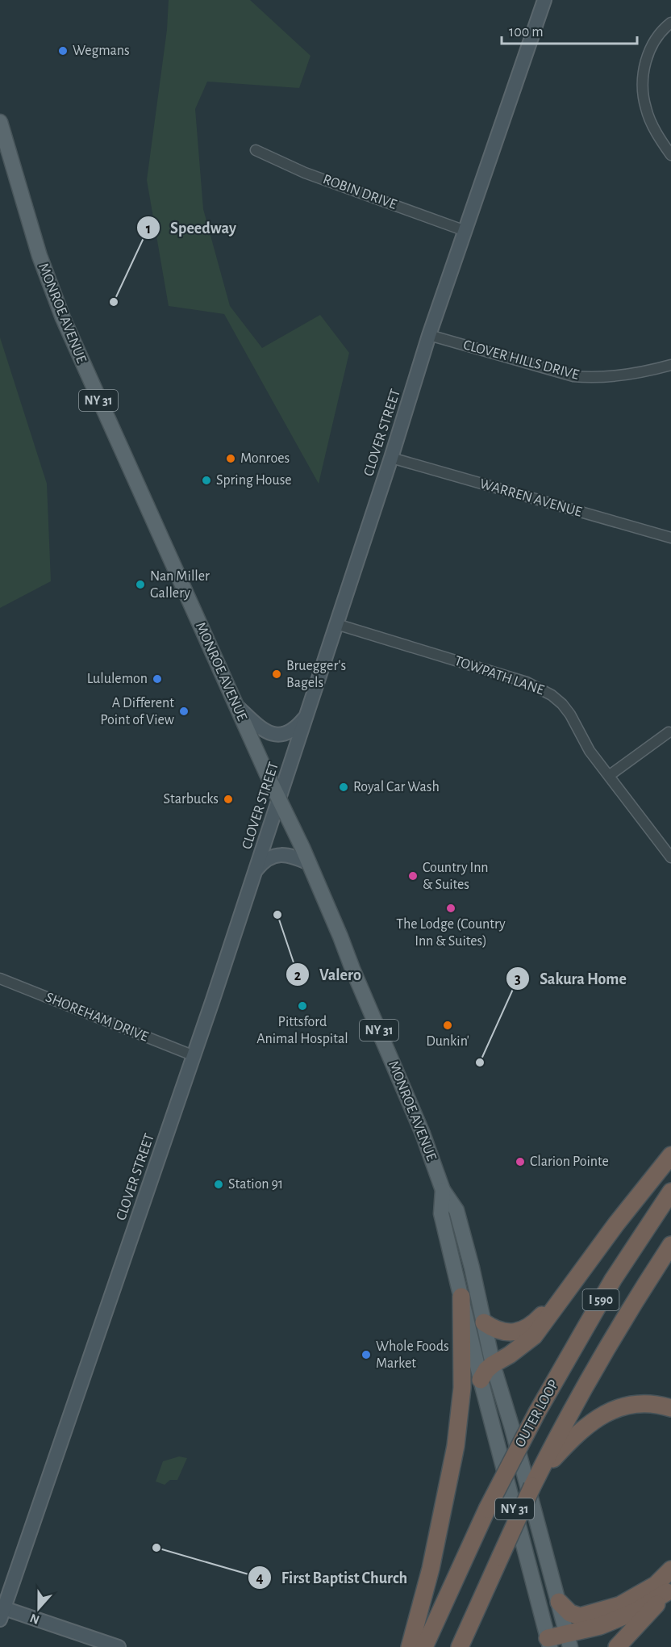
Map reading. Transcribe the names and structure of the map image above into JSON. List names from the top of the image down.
{
  "streets": {
    "highway": ["I 590", "OUTER LOOP"],
    "main road": ["MONROE AVENUE", "NY 31", "CLOVER STREET"],
    "street": [
      "ROBIN DRIVE",
      "CLOVER HILLS DRIVE",
      "WARREN AVENUE",
      "TOWPATH LANE",
      "SHOREHAM DRIVE"
    ]
  },
  "crossings": [
    ["ROBIN DRIVE", "CLOVER STREET"],
    ["MONROE AVENUE", "CLOVER STREET"],
    ["CLOVER HILLS DRIVE", "CLOVER STREET"],
    ["CLOVER STREET", "WARREN AVENUE"],
    ["CLOVER STREET", "TOWPATH LANE"],
    ["CLOVER STREET", "SHOREHAM DRIVE"]
  ],
  "places": [
    "Wegmans",
    "Speedway",
    "Monroes",
    "Spring House",
    "Nan Miller Gallery",
    "Bruegger's Bagels",
    "Lululemon",
    "A Different Point of View",
    "Royal Car Wash",
    "Starbucks",
    "Country Inn & Suites",
    "The Lodge (Country Inn & Suites)",
    "Valero",
    "Pittsford Animal Hospital",
    "Dunkin'",
    "Sakura Home",
    "Clarion Pointe",
    "Station 91",
    "Whole Foods Market",
    "First Baptist Church"
  ],
  "scale_bar": "100 m",
  "north": "bottom"
}
